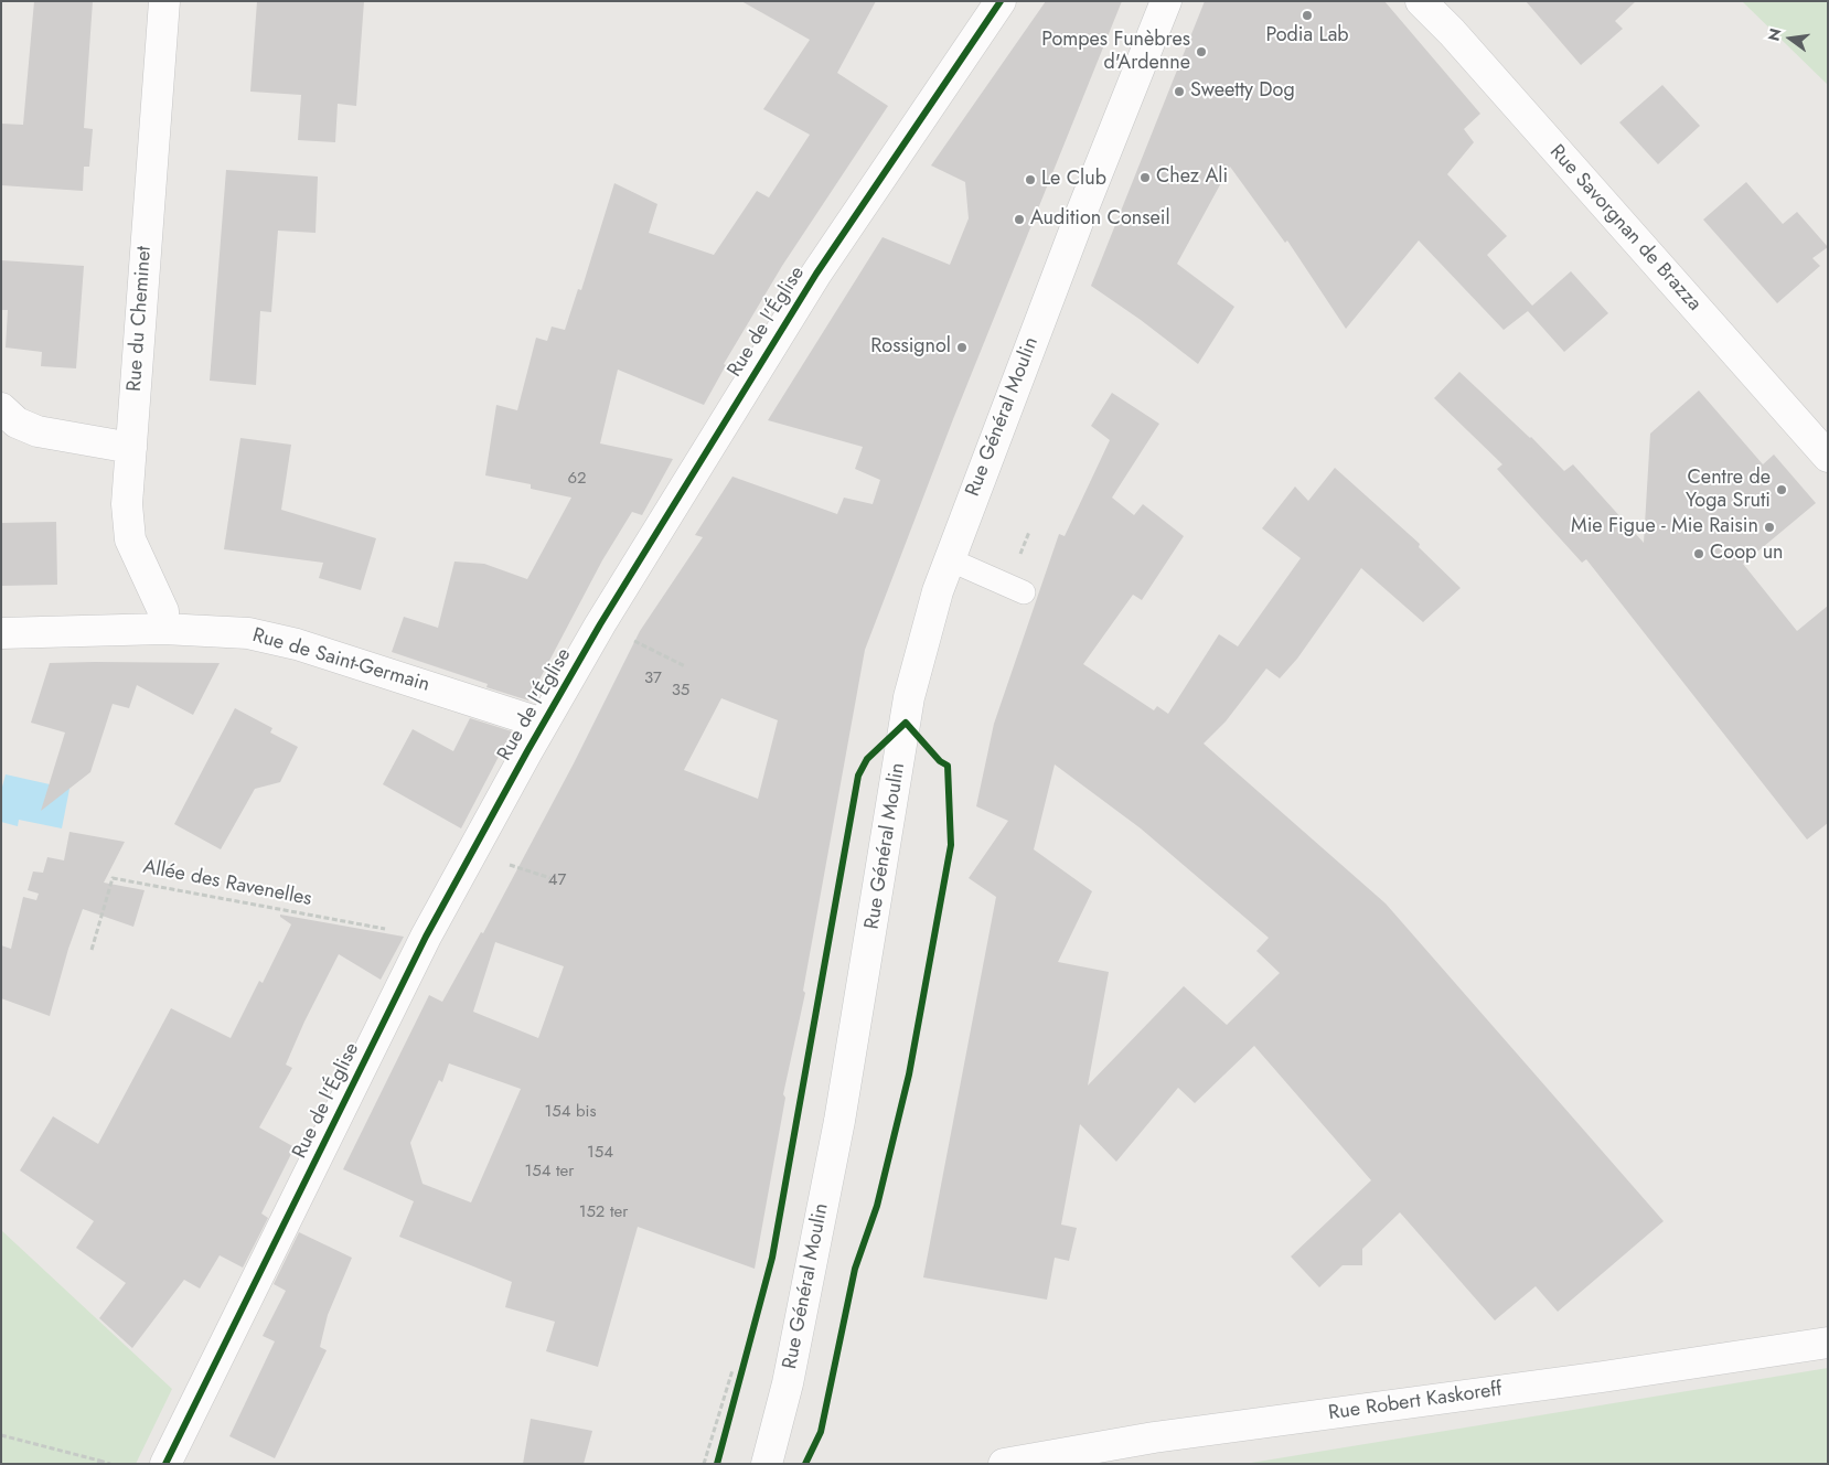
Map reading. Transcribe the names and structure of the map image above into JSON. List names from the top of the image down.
{
  "streets": {
    "street": [
      "Rue Savorgnan de Brazza",
      "Rue du Cheminet",
      "Rue de l'Église",
      "Rue Général Moulin",
      "Rue de Saint-Germain",
      "Rue Robert Kaskoreff"
    ],
    "path": ["Allée des Ravenelles"]
  },
  "crossings": [
    ["Rue du Cheminet", "Rue de Saint-Germain"],
    ["Rue de l'Église", "Rue de Saint-Germain"]
  ],
  "places": [
    "Podia Lab",
    "Pompes Funèbres d'Ardenne",
    "Sweetty Dog",
    "Chez Ali",
    "Le Club",
    "Audition Conseil",
    "Rossignol",
    "Centre de Yoga Sruti",
    "Mie Figue - Mie Raisin",
    "Coop un"
  ],
  "house_numbers": [
    "62",
    "37",
    "35",
    "47",
    "154 bis",
    "154",
    "154 ter",
    "152 ter"
  ],
  "north": "left"
}
